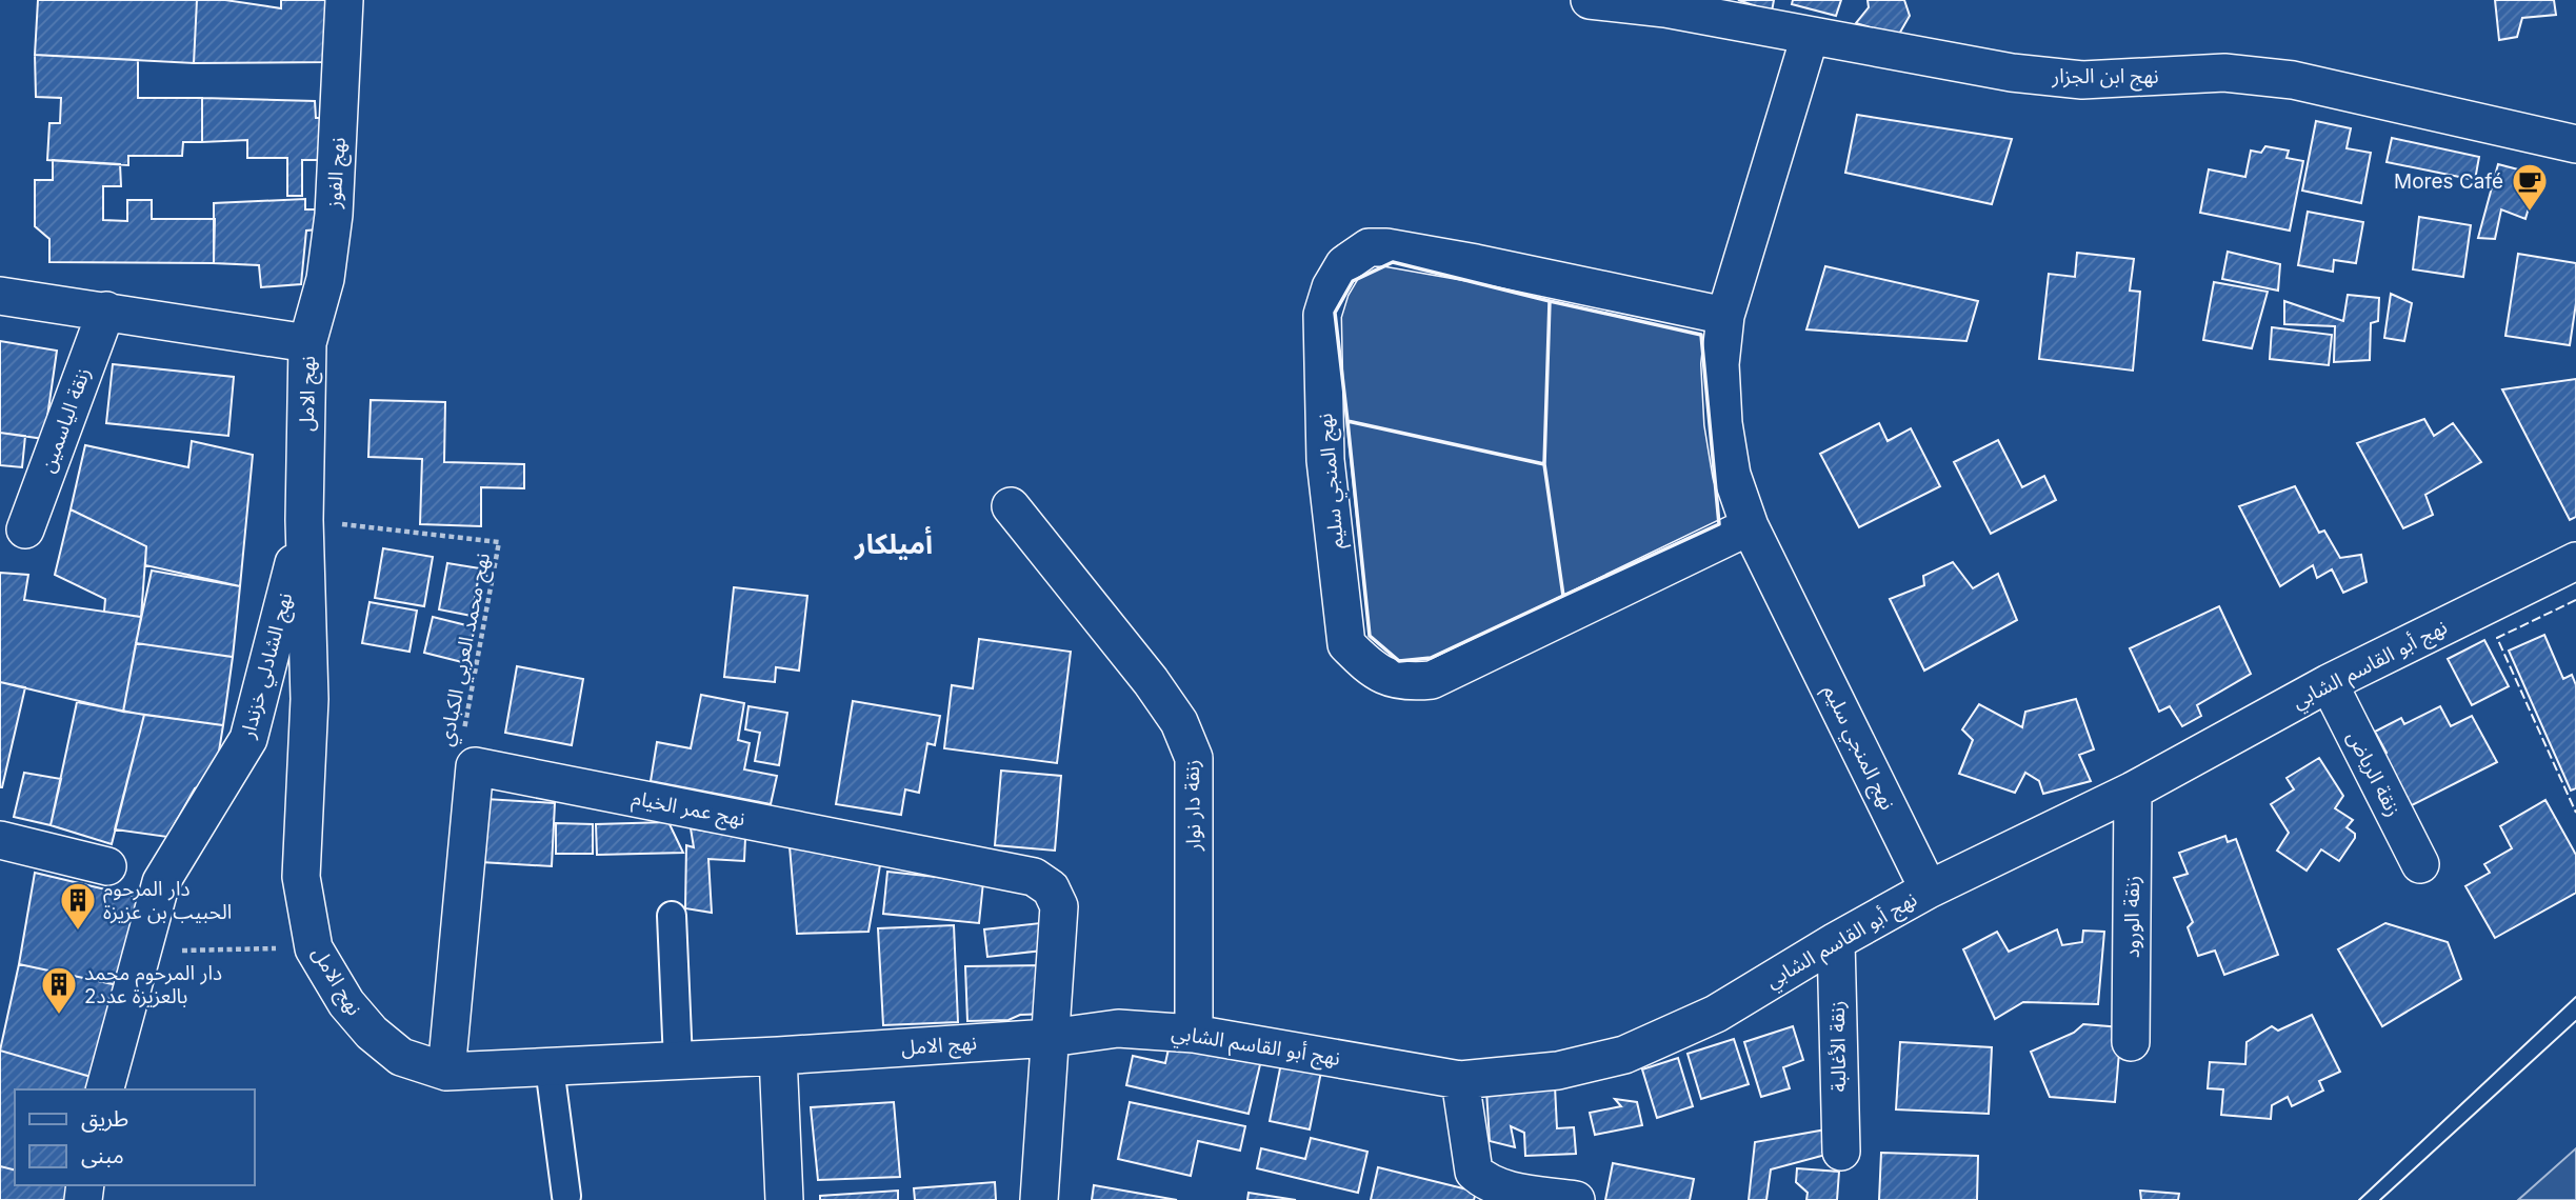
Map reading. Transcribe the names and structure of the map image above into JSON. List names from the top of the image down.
{
  "streets": {
    "street": [
      "نهج ابن الجزار",
      "نهج الفوز",
      "نهج الامل",
      "زنقة الياسمين",
      "نهج المنجي سليم",
      "نهج أبو القاسم الشابي",
      "نهج الشادلي خزندار",
      "زنقة الرياض",
      "زنقة دار نوار",
      "نهج عمر الخيام",
      "زنقة الورود",
      "زنقة الأغالبة"
    ],
    "path": ["نهج محمد العربي الكبادي"]
  },
  "crossings": [
    ["نهج ابن الجزار", "نهج المنجي سليم"],
    ["نهج الفوز", "نهج الامل"],
    ["نهج الامل", "زنقة الياسمين"],
    ["نهج الامل", "نهج محمد العربي الكبادي"],
    ["نهج الامل", "نهج أبو القاسم الشابي"],
    ["نهج الامل", "نهج الشادلي خزندار"],
    ["نهج الامل", "نهج عمر الخيام"],
    ["نهج المنجي سليم", "نهج أبو القاسم الشابي"],
    ["نهج محمد العربي الكبادي", "نهج الشادلي خزندار"],
    ["نهج محمد العربي الكبادي", "نهج عمر الخيام"],
    ["نهج أبو القاسم الشابي", "زنقة الرياض"],
    ["نهج أبو القاسم الشابي", "زنقة دار نوار"],
    ["نهج أبو القاسم الشابي", "نهج عمر الخيام"],
    ["نهج أبو القاسم الشابي", "زنقة الورود"],
    ["نهج أبو القاسم الشابي", "زنقة الأغالبة"]
  ],
  "districts": ["أميلكار"],
  "places": {
    "cafe": ["Mores Café"],
    "building": ["دار المرحوم الحبيب بن عزيزة", "دار المرحوم محمد بالعزيزة عدد2"]
  },
  "legend": ["طريق", "مبنى"]
}
